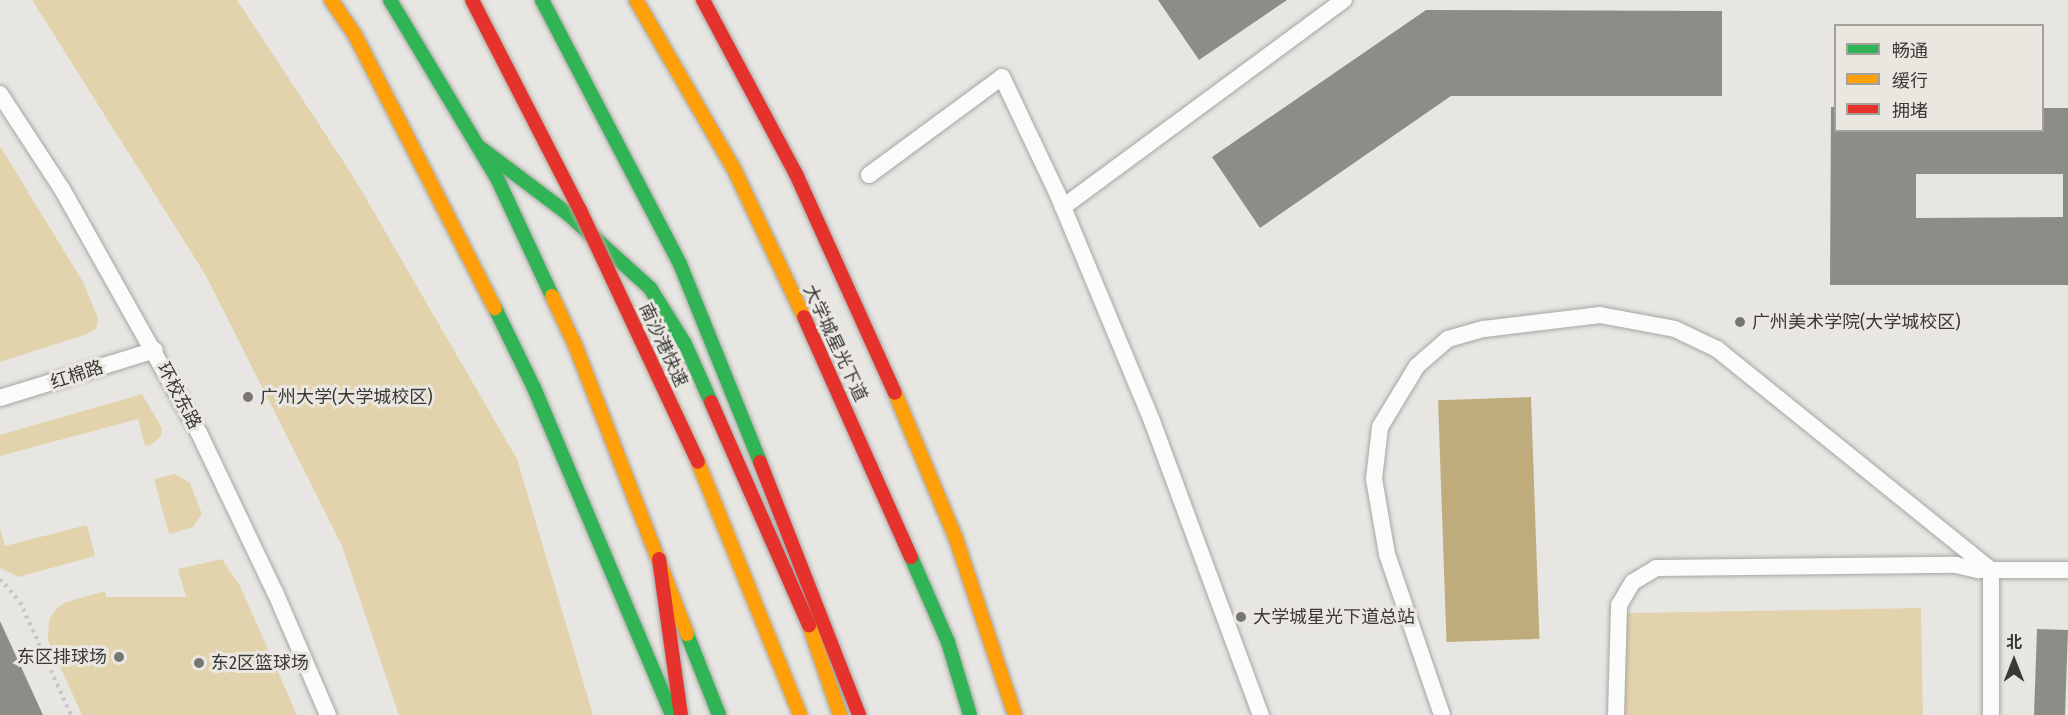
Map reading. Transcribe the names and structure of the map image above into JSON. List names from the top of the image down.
{
  "streets": {
    "main road": ["大学城星光下道", "南沙港快速"],
    "lane": ["红棉路", "环校东路"]
  },
  "crossings": [
    ["红棉路", "环校东路"]
  ],
  "places": [
    "广州美术学院(大学城校区)",
    "广州大学(大学城校区)",
    "大学城星光下道总站",
    "东区排球场",
    "东2区篮球场"
  ],
  "legend": ["畅通", "缓行", "拥堵"],
  "north": "top"
}
